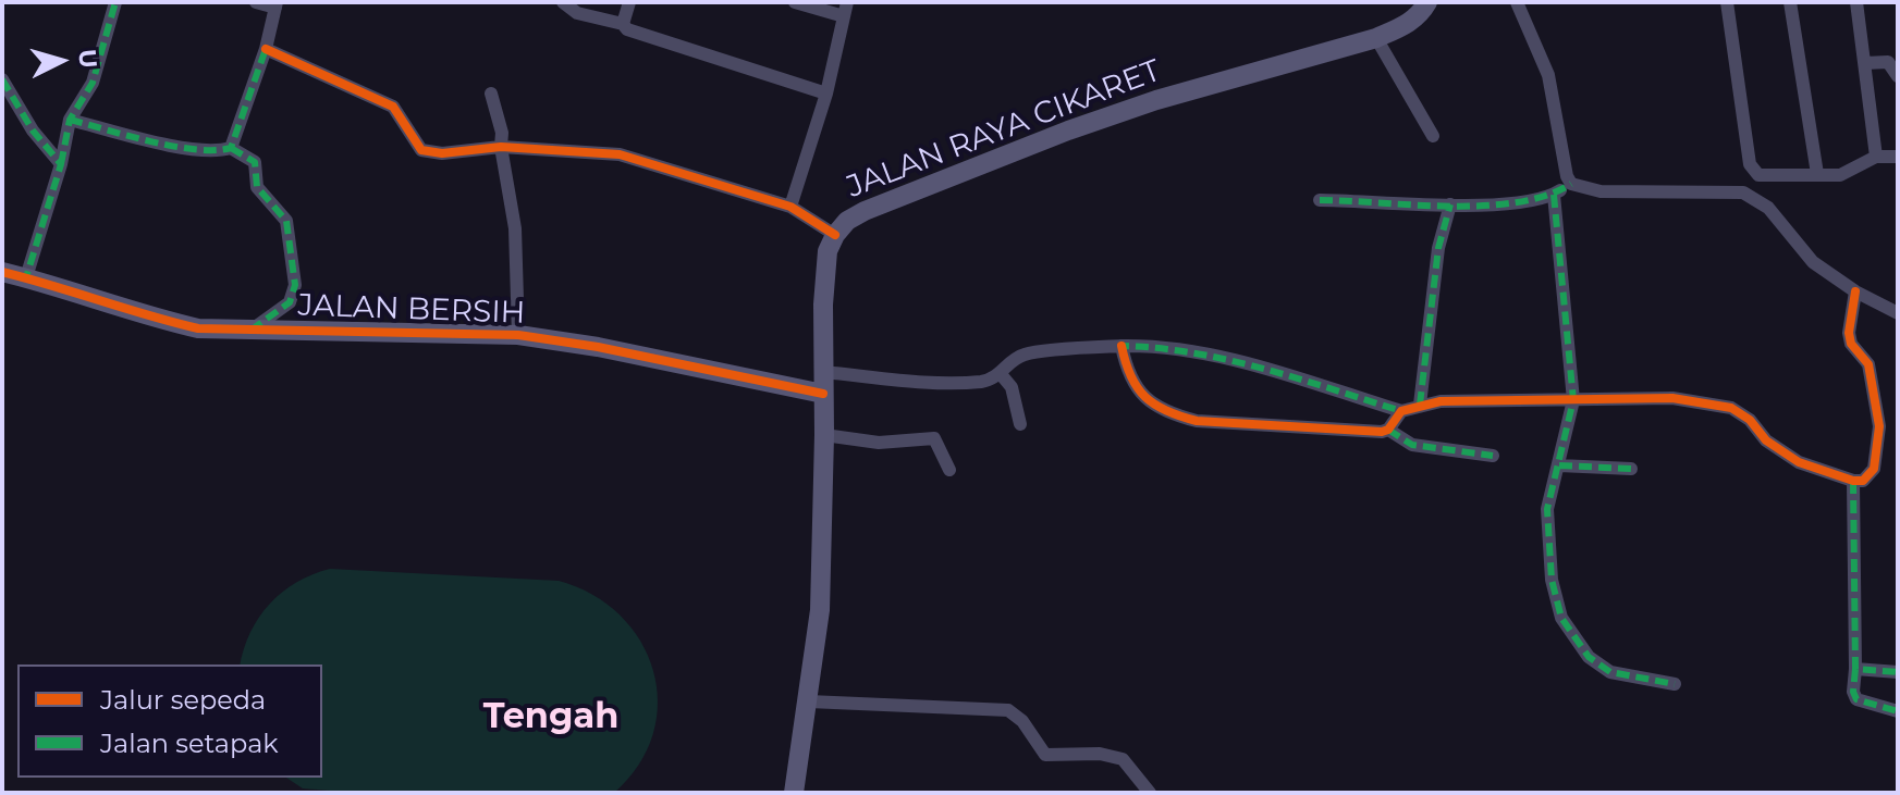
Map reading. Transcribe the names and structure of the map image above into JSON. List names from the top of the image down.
{
  "streets": {
    "main road": ["JALAN RAYA CIKARET", "JALAN BERSIH"]
  },
  "crossings": [
    ["JALAN RAYA CIKARET", "JALAN BERSIH"]
  ],
  "districts": ["Tengah"],
  "legend": ["Jalur sepeda", "Jalan setapak"],
  "north": "right"
}
